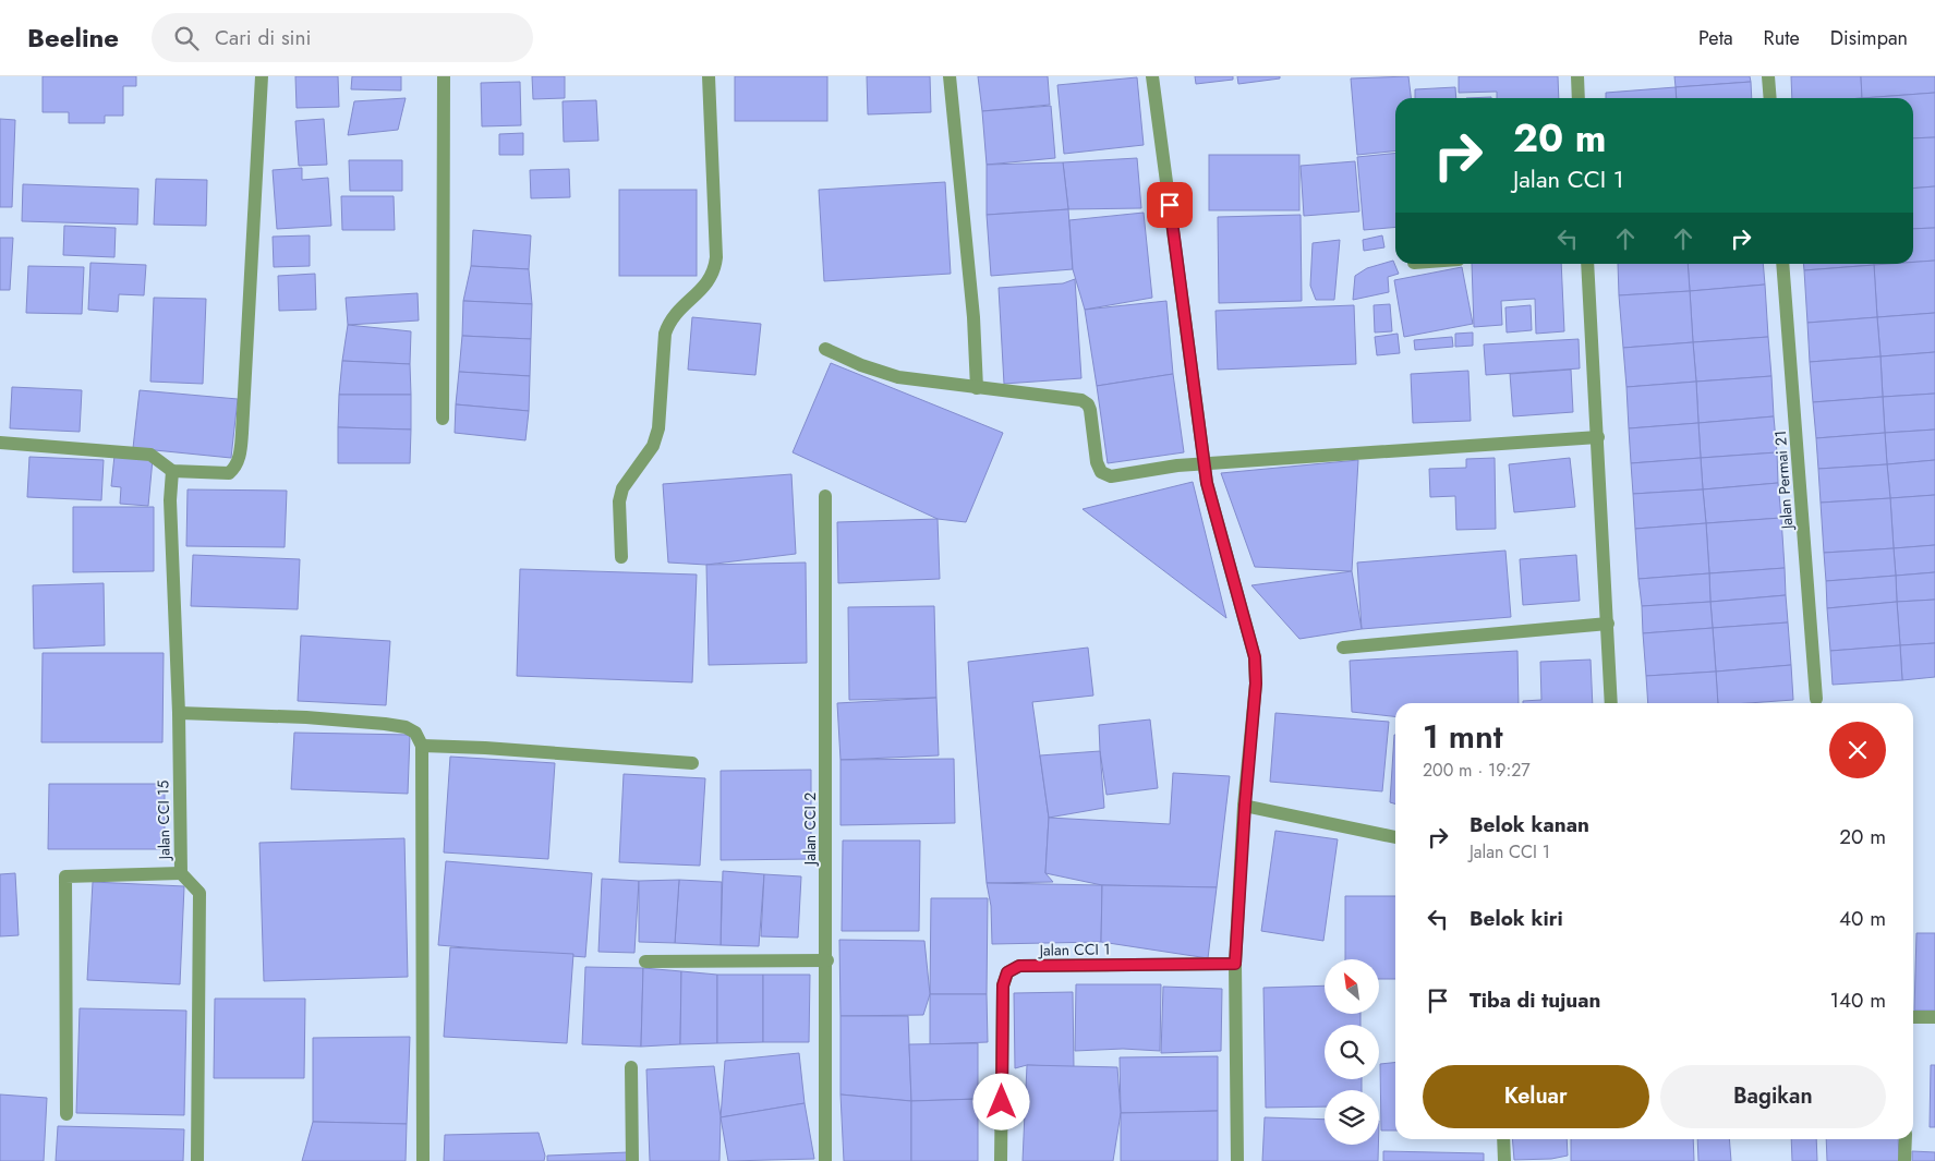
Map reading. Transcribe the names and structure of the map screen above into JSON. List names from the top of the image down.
{
  "streets": {
    "street": [
      "Jalan Permai 21",
      "Jalan CCI 15",
      "Jalan CCI 2",
      "Jalan CCI 1"
    ]
  },
  "north": "top left",
  "page": {
    "header": "Beeline",
    "search": "Cari di sini",
    "nav": ["Peta", "Rute", "Disimpan"],
    "turn": ["20 m", "Jalan CCI 1"],
    "heading": ["1 mnt", "200 m · 19:27"],
    "list": [
      {
        "name": "Belok kanan",
        "note": "Jalan CCI 1",
        "value": "20 m"
      },
      {
        "name": "Belok kiri",
        "value": "40 m"
      },
      {
        "name": "Tiba di tujuan",
        "value": "140 m"
      }
    ],
    "buttons": ["Keluar", "Bagikan"]
  }
}
